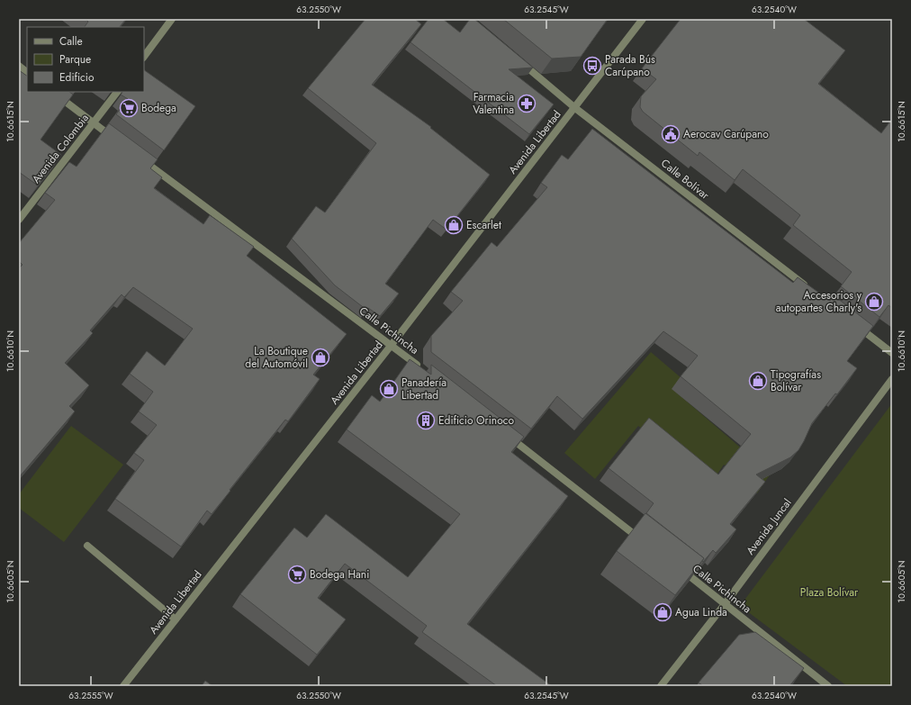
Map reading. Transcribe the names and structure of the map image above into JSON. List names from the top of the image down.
{
  "streets": {
    "street": [
      "Avenida Libertad",
      "Avenida Colombia",
      "Calle Bolívar",
      "Calle Pichincha",
      "Avenida Juncal"
    ]
  },
  "crossings": [
    ["Avenida Libertad", "Calle Bolívar"],
    ["Avenida Libertad", "Calle Pichincha"],
    ["Calle Pichincha", "Avenida Juncal"]
  ],
  "parks": ["Plaza Bolívar"],
  "places": {
    "bus stop": ["Parada Bús Carúpano"],
    "pharmacy": ["Farmacia Valentina"],
    "supermarket": ["Bodega", "Bodega Hani"],
    "public building": ["Aerocav Carúpano"],
    "shop": [
      "Escarlet",
      "Accesorios y autopartes Charly's",
      "La Boutique del Automóvil",
      "Tipografías Bolívar",
      "Panadería Libertad",
      "Agua Linda"
    ],
    "building": ["Edificio Orinoco"]
  },
  "legend": ["Calle", "Parque", "Edificio"],
  "coordinates": [
    "63.2550°W",
    "63.2545°W",
    "63.2540°W",
    "10.6615°N",
    "10.6610°N",
    "10.6605°N",
    "63.2555°W"
  ]
}
